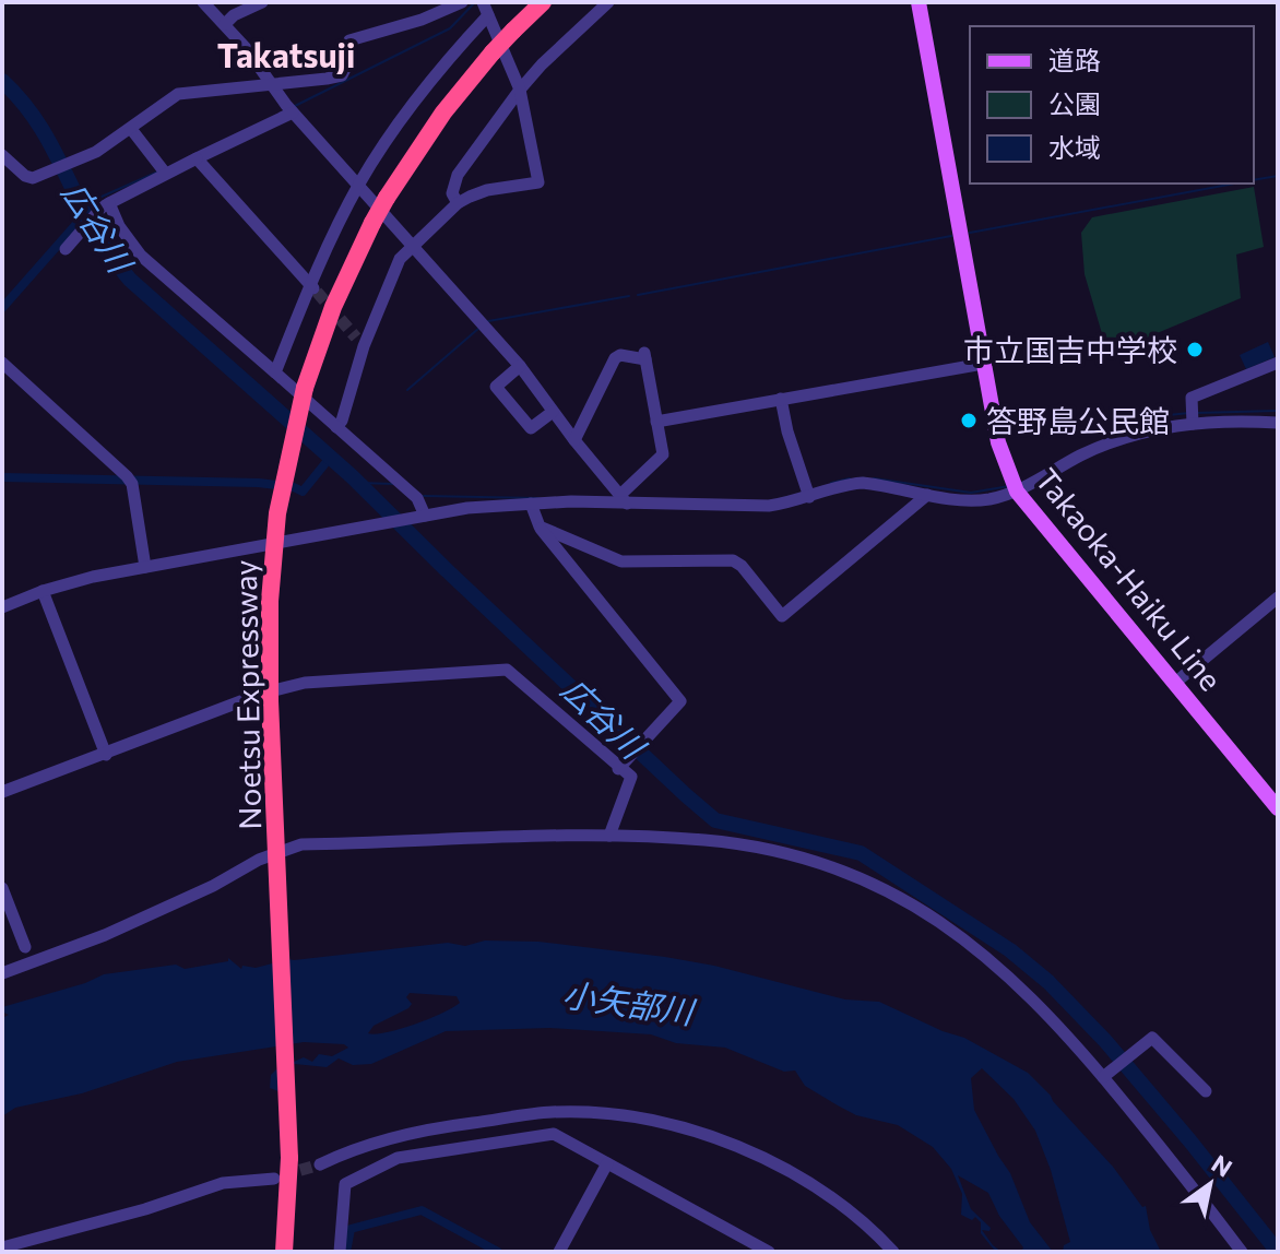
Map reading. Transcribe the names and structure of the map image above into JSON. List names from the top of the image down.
{
  "streets": {
    "highway": ["Noetsu Expressway"],
    "main road": ["Takaoka-Haiku Line"]
  },
  "districts": ["Takatsuji"],
  "water": ["広谷川", "小矢部川"],
  "places": ["市立国吉中学校", "答野島公民館"],
  "legend": ["道路", "公園", "水域"],
  "north": "top right"
}
